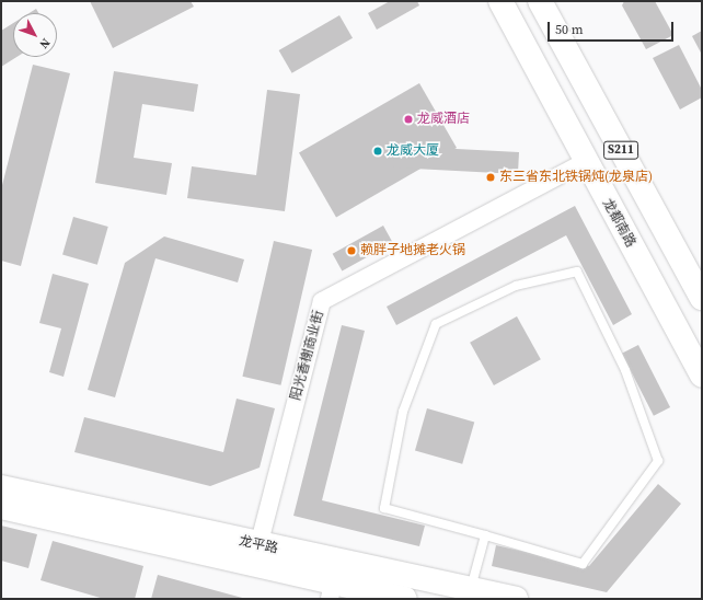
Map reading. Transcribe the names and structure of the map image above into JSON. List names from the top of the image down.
{
  "streets": {
    "street": [
      "S211",
      "龙都南路",
      "阳光香榭商业街",
      "龙平路"
    ]
  },
  "crossings": [
    ["龙都南路", "阳光香榭商业街"],
    ["阳光香榭商业街", "龙平路"]
  ],
  "places": [
    "龙威酒店",
    "龙威大厦",
    "东三省东北铁锅炖(龙泉店)",
    "赖胖子地摊老火锅"
  ],
  "scale_bar": "50 m",
  "north": "bottom right"
}
